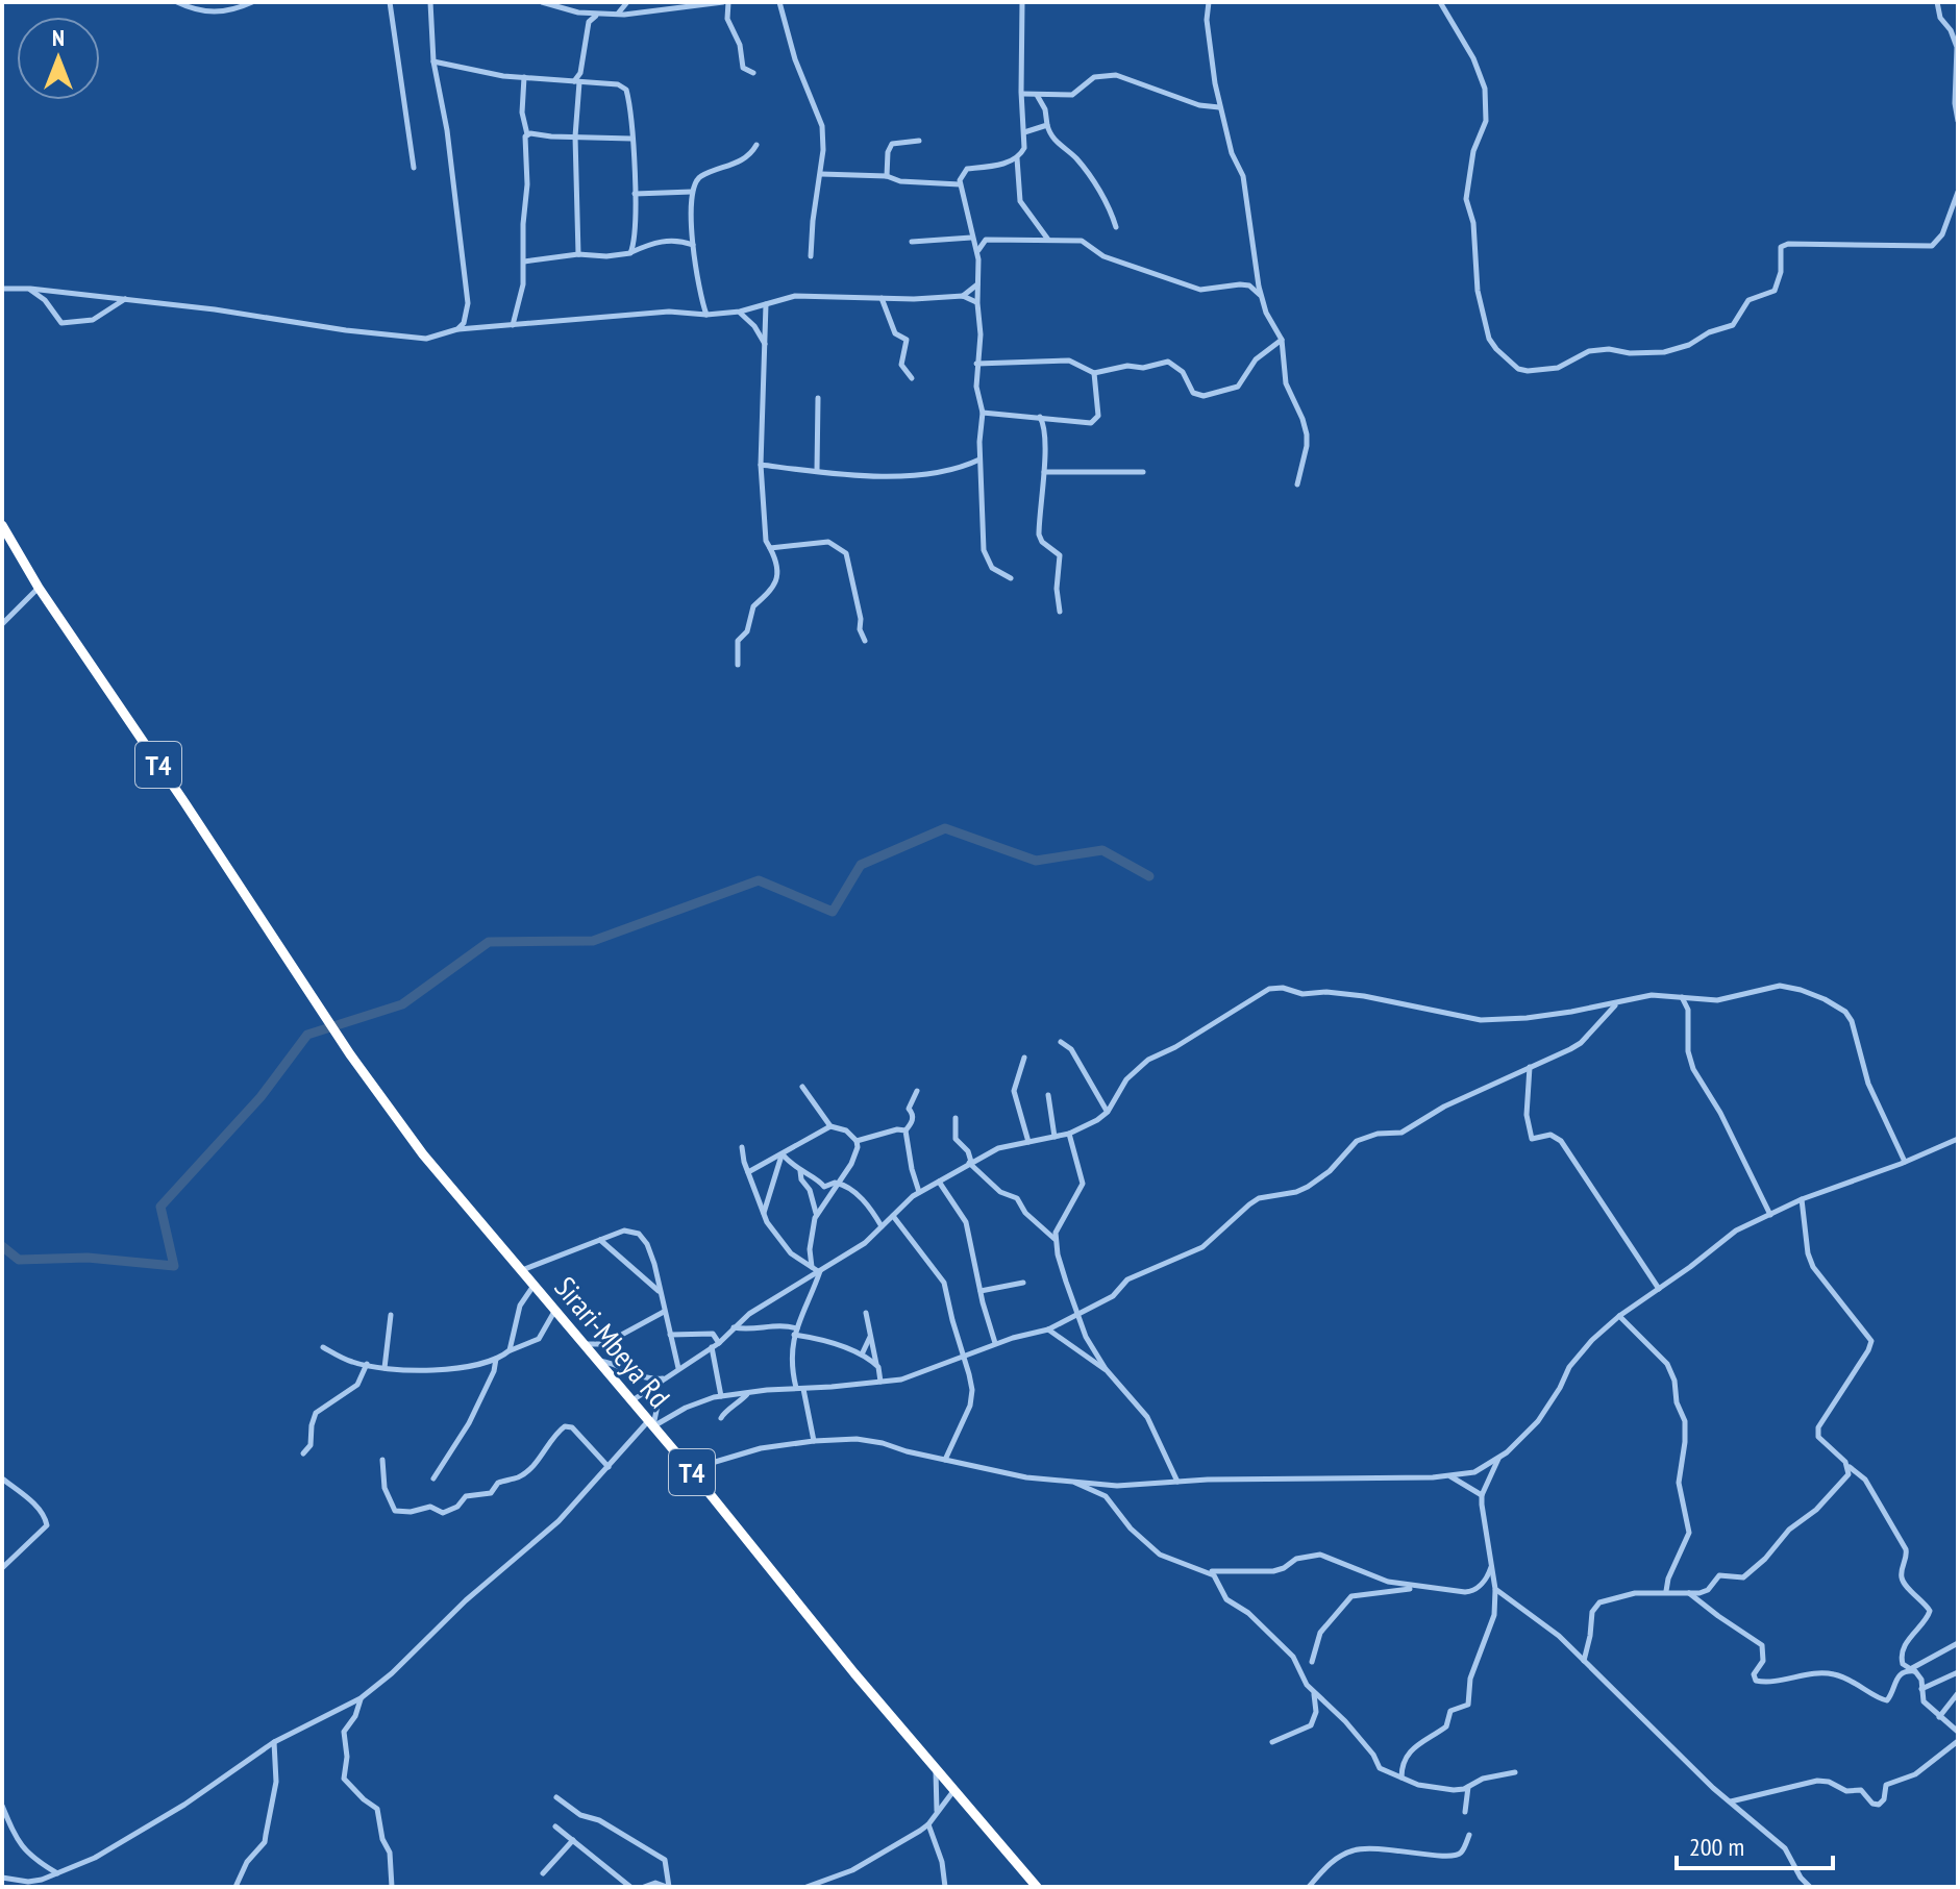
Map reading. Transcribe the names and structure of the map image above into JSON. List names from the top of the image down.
{
  "streets": {
    "highway": ["T4", "Sirari-Mbeya Rd"]
  },
  "crossings": [
    ["T4", "Sirari-Mbeya Rd"]
  ],
  "scale_bar": "200 m",
  "north": "top"
}
